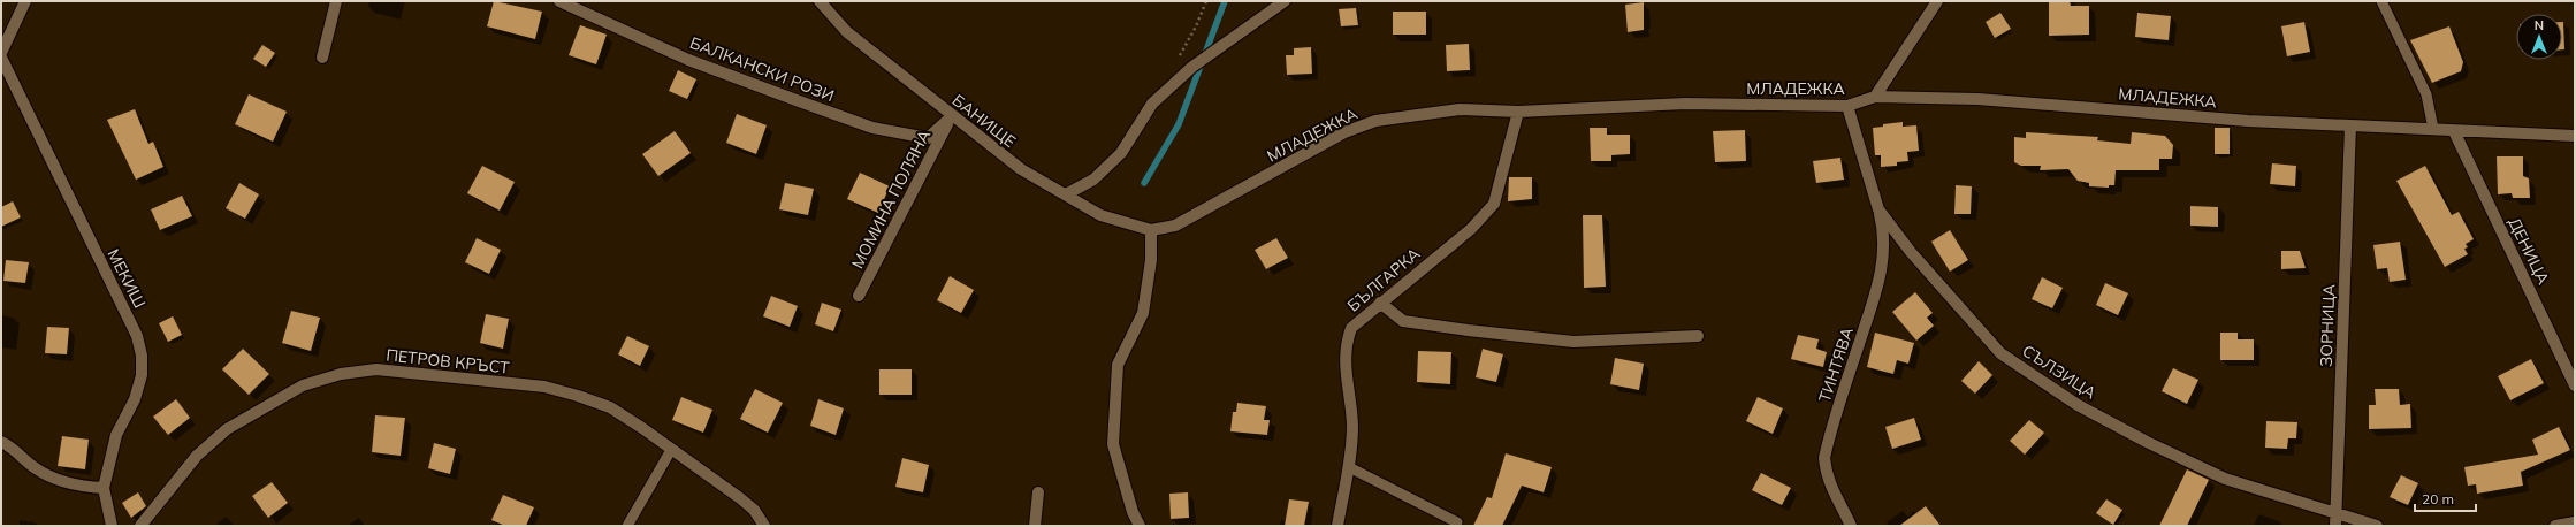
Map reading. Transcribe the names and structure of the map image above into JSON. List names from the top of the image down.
{
  "streets": {
    "street": [
      "БАЛКАНСКИ РОЗИ",
      "МЛАДЕЖКА",
      "БАНИЩЕ",
      "МОМИНА ПОЛЯНА",
      "ДЕНИЦА",
      "МЕКИШ",
      "БЪЛГАРКА",
      "ЗОРНИЦА",
      "ПЕТРОВ КРЪСТ",
      "ТИНТЯВА",
      "СЪЛЗИЦА"
    ]
  },
  "crossings": [
    ["БАЛКАНСКИ РОЗИ", "БАНИЩЕ"],
    ["БАЛКАНСКИ РОЗИ", "МОМИНА ПОЛЯНА"],
    ["МЛАДЕЖКА", "БАНИЩЕ"],
    ["МЛАДЕЖКА", "ДЕНИЦА"],
    ["МЛАДЕЖКА", "БЪЛГАРКА"],
    ["МЛАДЕЖКА", "ЗОРНИЦА"],
    ["МЛАДЕЖКА", "СЪЛЗИЦА"],
    ["БАНИЩЕ", "МОМИНА ПОЛЯНА"],
    ["ЗОРНИЦА", "СЪЛЗИЦА"],
    ["ТИНТЯВА", "СЪЛЗИЦА"]
  ],
  "scale_bar": "20 m",
  "north": "top"
}
